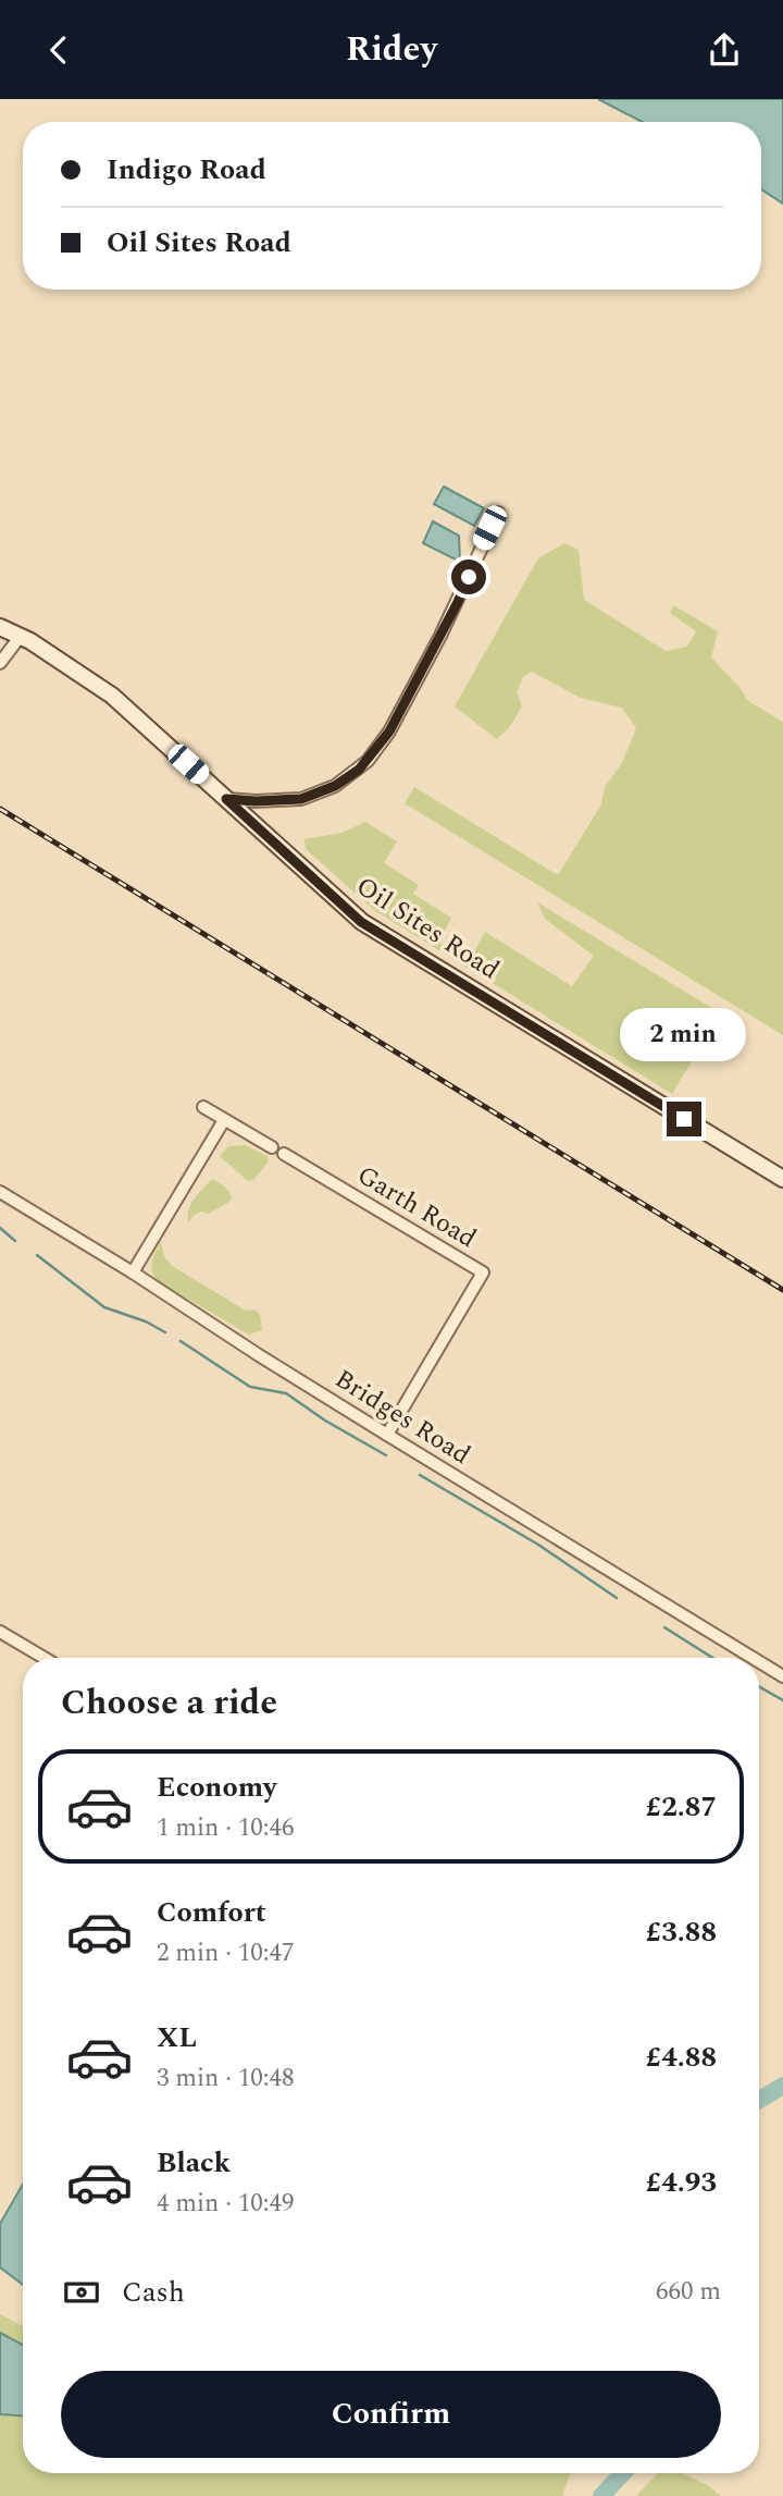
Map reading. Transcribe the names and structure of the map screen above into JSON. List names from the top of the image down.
{
  "streets": {
    "street": ["Oil Sites Road", "Garth Road", "Bridges Road"]
  },
  "crossings": [
    ["Garth Road", "Bridges Road"]
  ],
  "page": {
    "header": "Ridey",
    "banner": ["Indigo Road", "Oil Sites Road"],
    "bubble": "2 min",
    "heading": "Choose a ride",
    "list": [
      {
        "name": "Economy",
        "note": "1 min · 10:46",
        "value": "£2.87"
      },
      {
        "name": "Comfort",
        "note": "2 min · 10:47",
        "value": "£3.88"
      },
      {
        "name": "XL",
        "note": "3 min · 10:48",
        "value": "£4.88"
      },
      {
        "name": "Black",
        "note": "4 min · 10:49",
        "value": "£4.93"
      }
    ],
    "pay": ["Cash", "660 m"],
    "buttons": "Confirm"
  }
}
